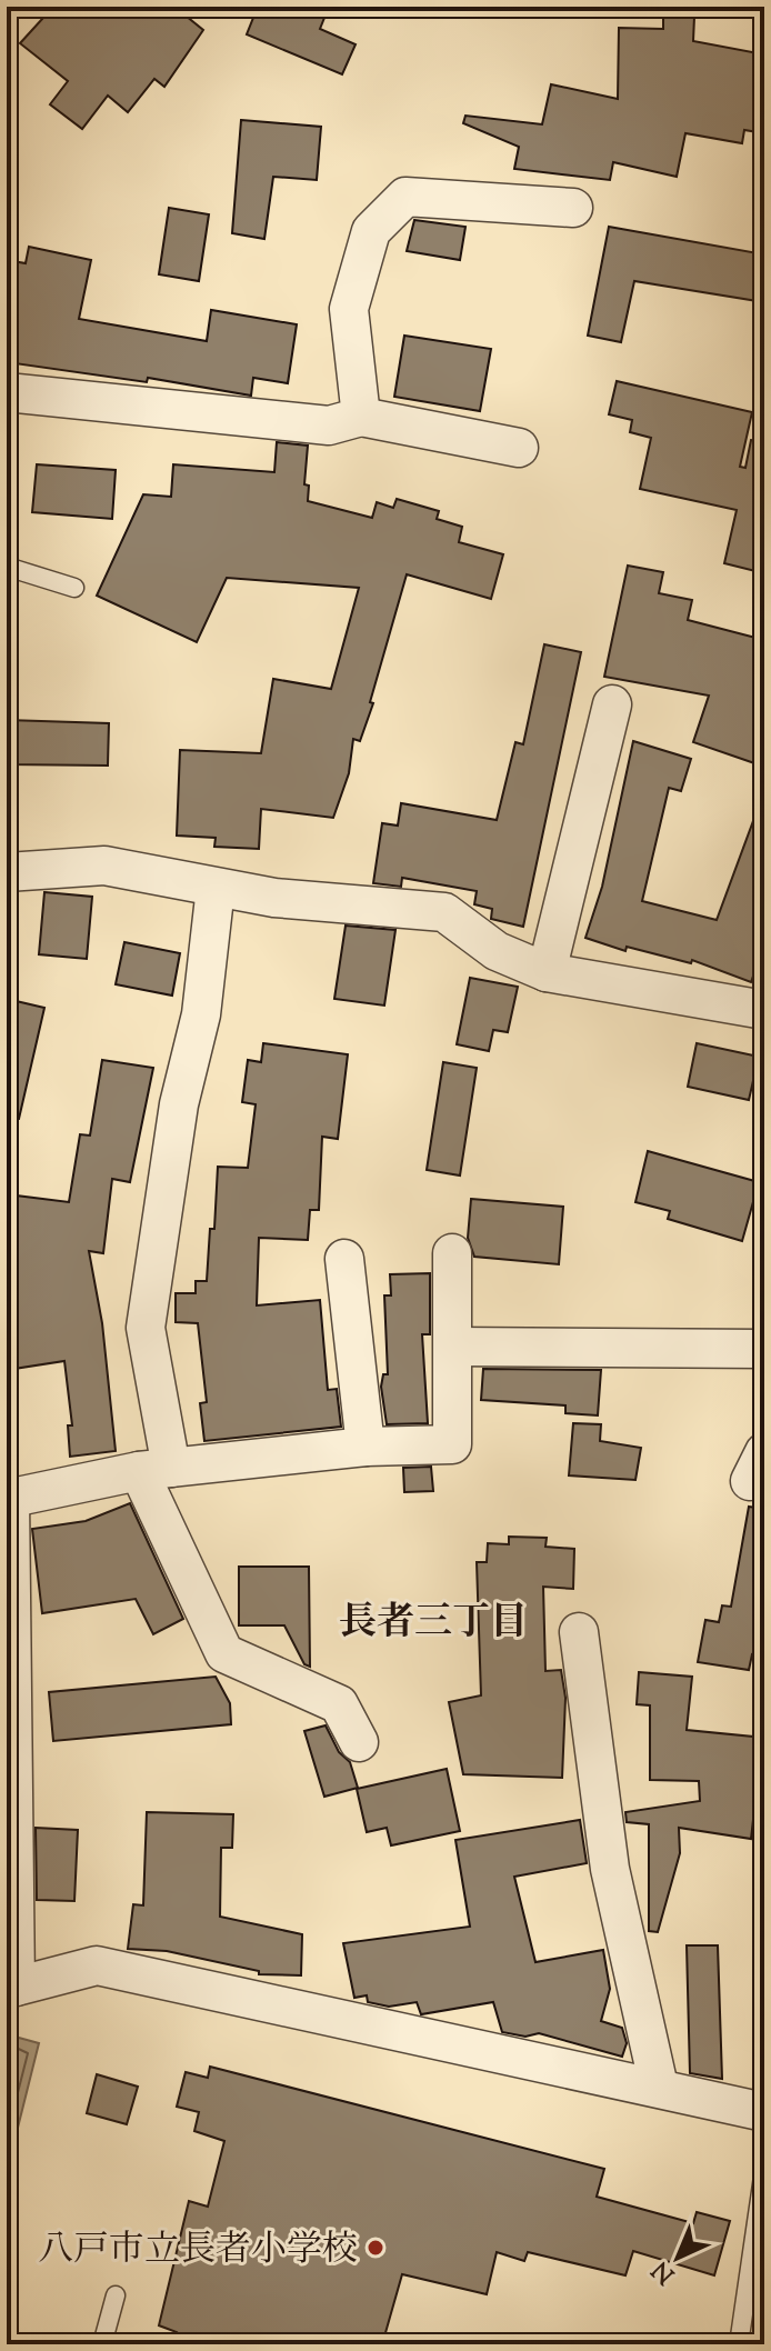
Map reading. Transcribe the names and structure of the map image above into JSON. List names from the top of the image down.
{
  "districts": ["長者三丁目"],
  "places": ["八戸市立長者小学校"],
  "north": "bottom left"
}
